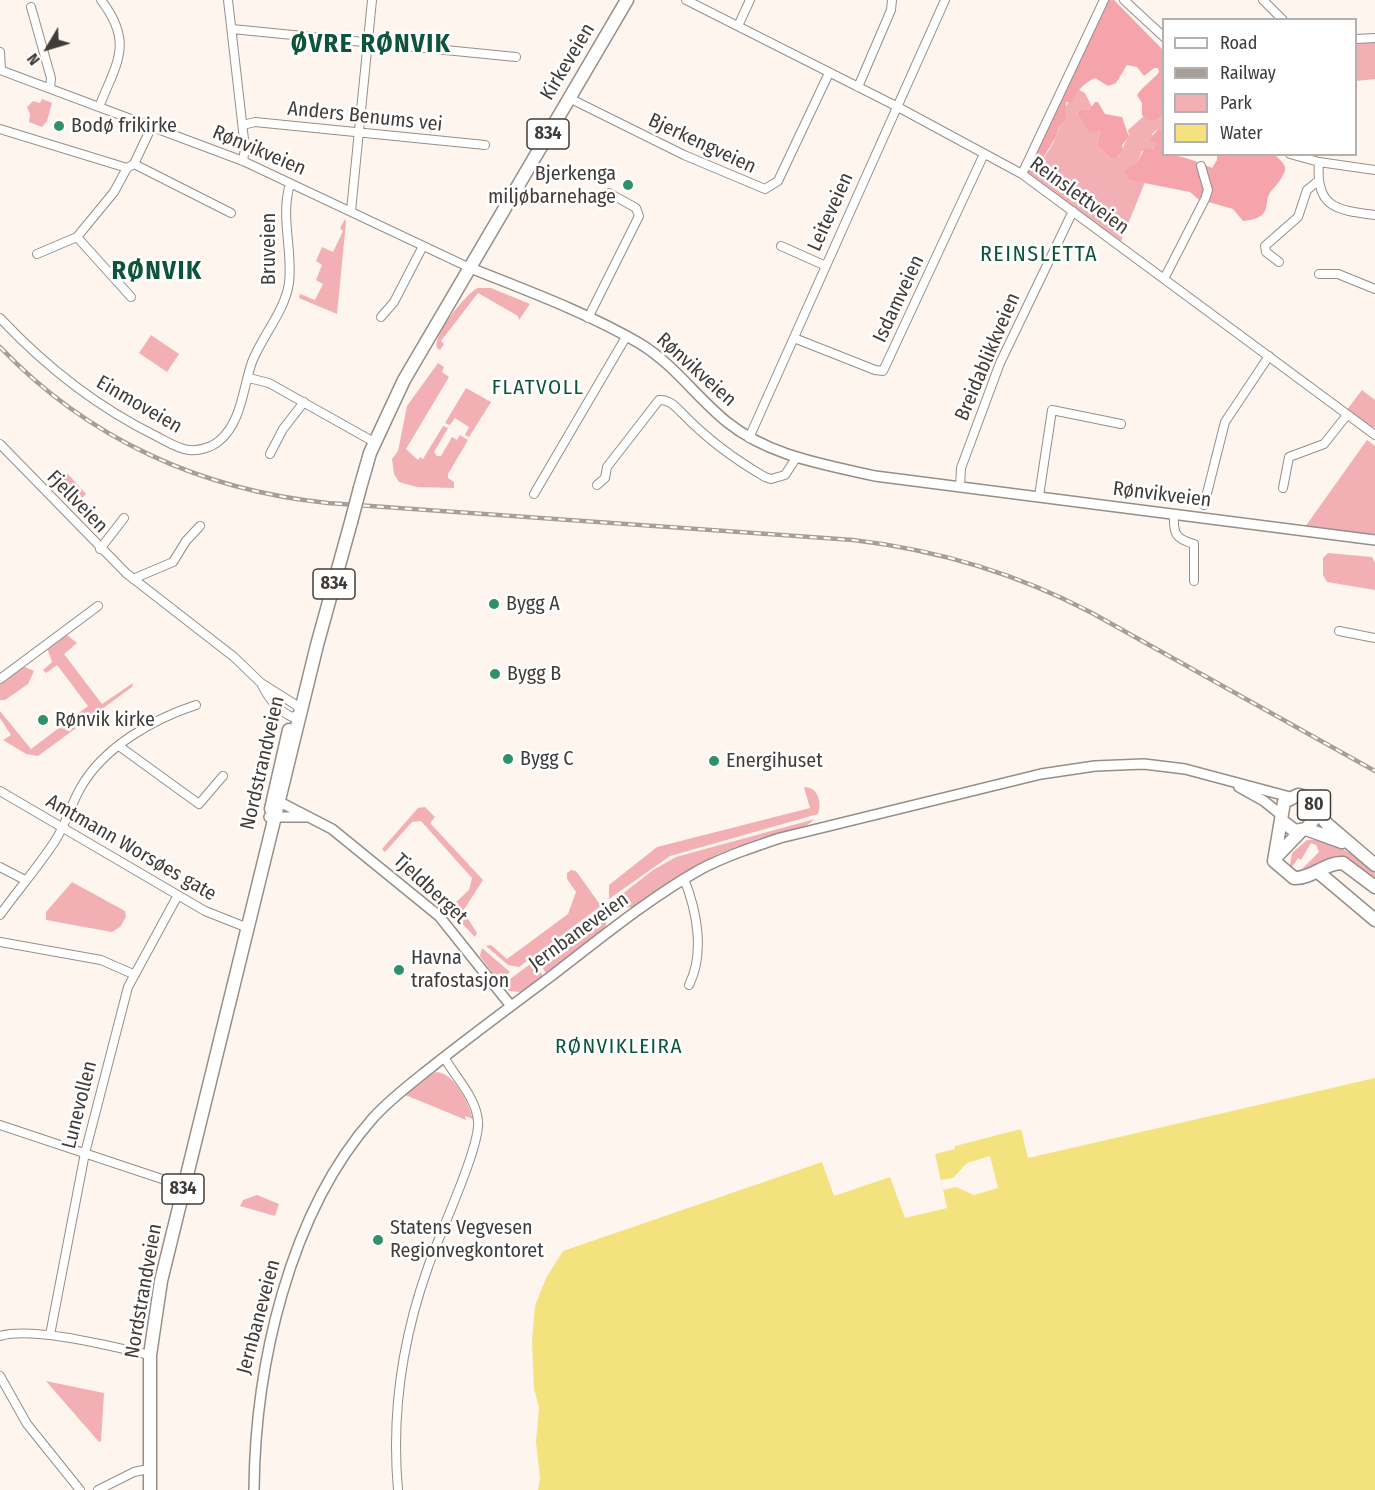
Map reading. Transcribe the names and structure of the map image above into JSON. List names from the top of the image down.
{
  "streets": {
    "main road": [
      "Kirkeveien",
      "834",
      "Nordstrandveien",
      "80",
      "Jernbaneveien"
    ],
    "street": [
      "Anders Benums vei",
      "Bjerkengveien",
      "Rønvikveien",
      "Reinslettveien",
      "Leiteveien",
      "Bruveien",
      "Isdamveien",
      "Breidablikkveien",
      "Einmoveien",
      "Fjellveien",
      "Amtmann Worsøes gate",
      "Tjeldberget",
      "Lunevollen"
    ]
  },
  "crossings": [
    ["Kirkeveien", "834"],
    ["Kirkeveien", "Bjerkengveien"],
    ["Kirkeveien", "Rønvikveien"],
    ["834", "Rønvikveien"],
    ["834", "Nordstrandveien"],
    ["Bjerkengveien", "Reinslettveien"],
    ["Rønvikveien", "Leiteveien"],
    ["Rønvikveien", "Bruveien"],
    ["Rønvikveien", "Breidablikkveien"],
    ["Reinslettveien", "Leiteveien"],
    ["Reinslettveien", "Isdamveien"],
    ["Reinslettveien", "Breidablikkveien"],
    ["Leiteveien", "Isdamveien"],
    ["Bruveien", "Einmoveien"],
    ["Fjellveien", "Nordstrandveien"],
    ["Nordstrandveien", "Amtmann Worsøes gate"],
    ["Nordstrandveien", "Tjeldberget"],
    ["80", "Jernbaneveien"],
    ["Amtmann Worsøes gate", "Lunevollen"],
    ["Tjeldberget", "Jernbaneveien"]
  ],
  "districts": [
    "ØVRE RØNVIK",
    "REINSLETTA",
    "RØNVIK",
    "FLATVOLL",
    "RØNVIKLEIRA"
  ],
  "places": [
    "Bodø frikirke",
    "Bjerkenga miljøbarnehage",
    "Bygg A",
    "Bygg B",
    "Rønvik kirke",
    "Bygg C",
    "Energihuset",
    "Havna trafostasjon",
    "Statens Vegvesen Regionvegkontoret"
  ],
  "legend": [
    "Road",
    "Railway",
    "Park",
    "Water"
  ],
  "north": "bottom left"
}
